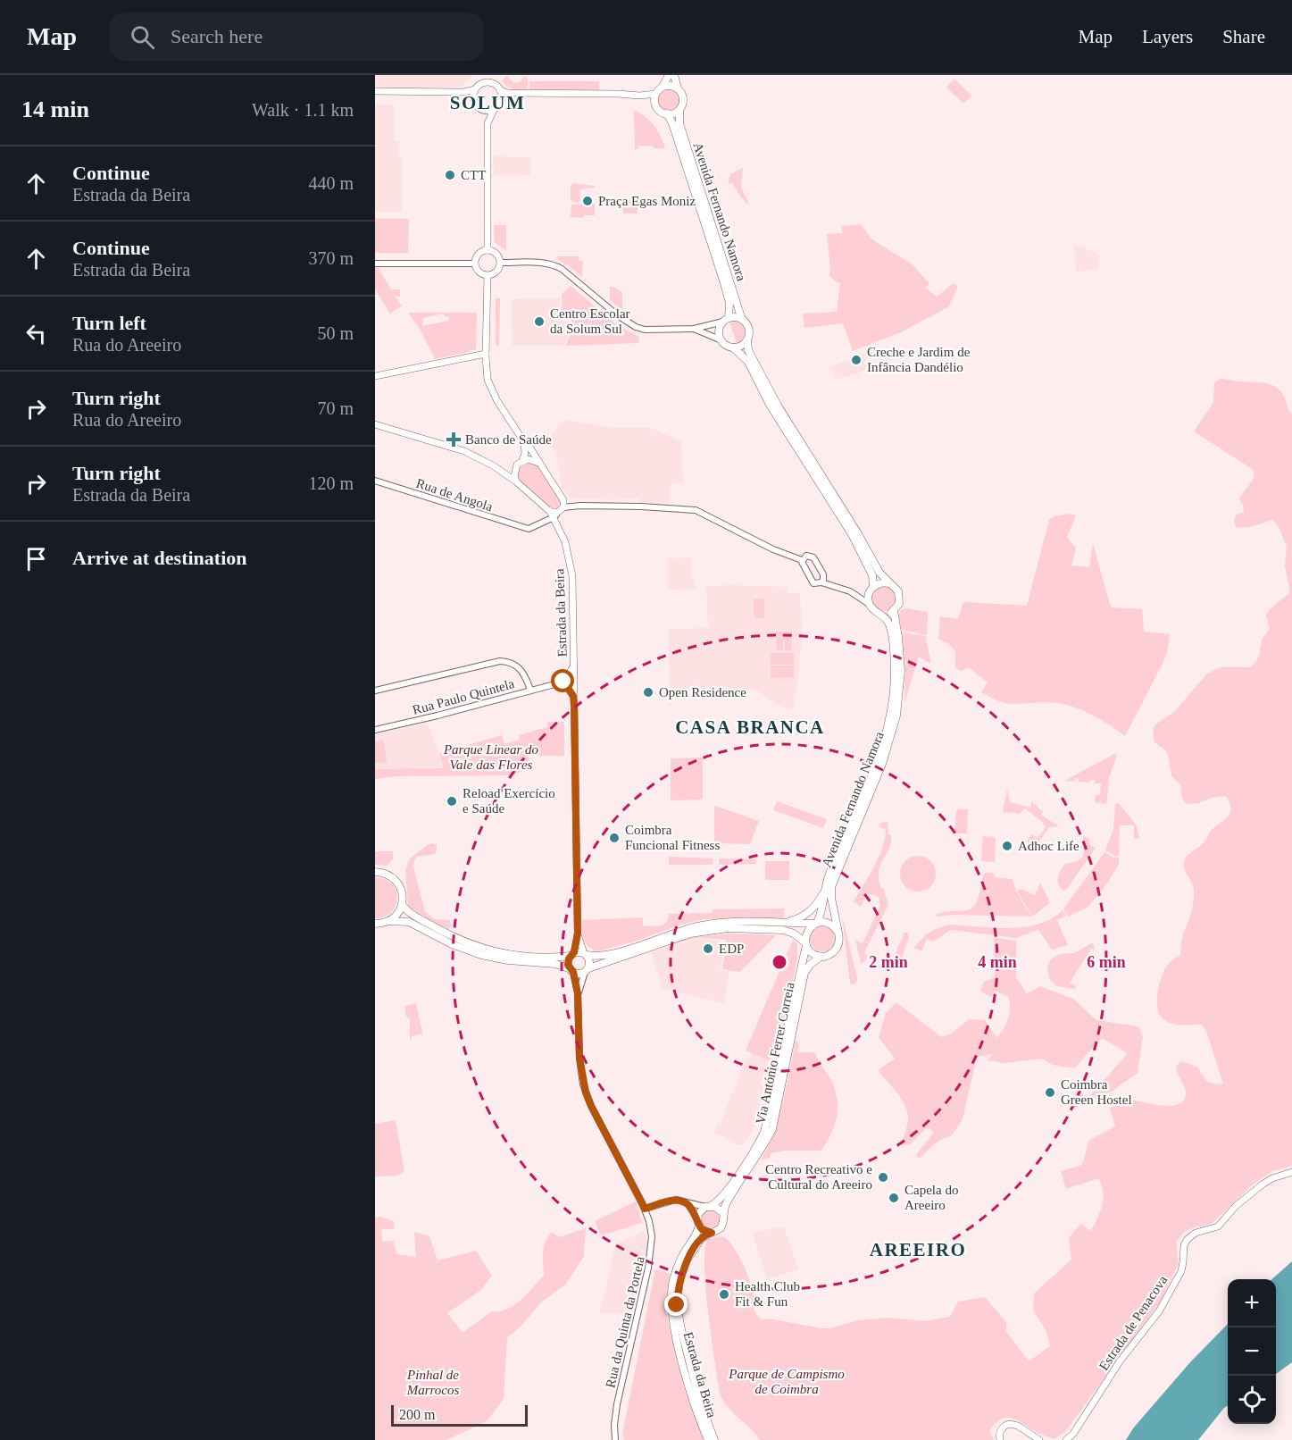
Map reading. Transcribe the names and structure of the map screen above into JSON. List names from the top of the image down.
{
  "streets": {
    "main road": [
      "Avenida Fernando Namora",
      "Estrada da Beira",
      "Via António Ferrer Correia",
      "Estrada de Penacova"
    ],
    "street": ["Rua de Angola", "Rua Paulo Quintela", "Rua da Quinta da Portela"]
  },
  "crossings": [
    ["Avenida Fernando Namora", "Via António Ferrer Correia"],
    ["Estrada da Beira", "Rua Paulo Quintela"],
    ["Estrada da Beira", "Via António Ferrer Correia"]
  ],
  "districts": ["SOLUM", "CASA BRANCA", "AREEIRO"],
  "parks": ["Parque Linear do Vale das Flores", "Parque de Campismo de Coimbra", "Pinhal de Marrocos"],
  "places": {
    "other": [
      "CTT",
      "Praça Egas Moniz",
      "Centro Escolar da Solum Sul",
      "Creche e Jardim de Infância Dandélio",
      "Open Residence",
      "Reload Exercício e Saúde",
      "Coimbra Funcional Fitness",
      "Adhoc Life",
      "EDP",
      "Coimbra Green Hostel",
      "Centro Recreativo e Cultural do Areeiro",
      "Capela do Areeiro",
      "Health Club Fit & Fun"
    ],
    "health": ["Banco de Saúde"]
  },
  "scale_bar": "200 m",
  "page": {
    "header": "Map",
    "search": "Search here",
    "nav": ["Map", "Layers", "Share"],
    "heading": ["14 min", "Walk · 1.1 km"],
    "list": [
      ["Continue", "Estrada da Beira", "440 m"],
      ["Continue", "Estrada da Beira", "370 m"],
      ["Turn left", "Rua do Areeiro", "50 m"],
      ["Turn right", "Rua do Areeiro", "70 m"],
      ["Turn right", "Estrada da Beira", "120 m"],
      "Arrive at destination"
    ],
    "map_buttons": ["+", "−"],
    "scale": "200 m"
  },
  "rings": ["2 min", "4 min", "6 min"]
}
